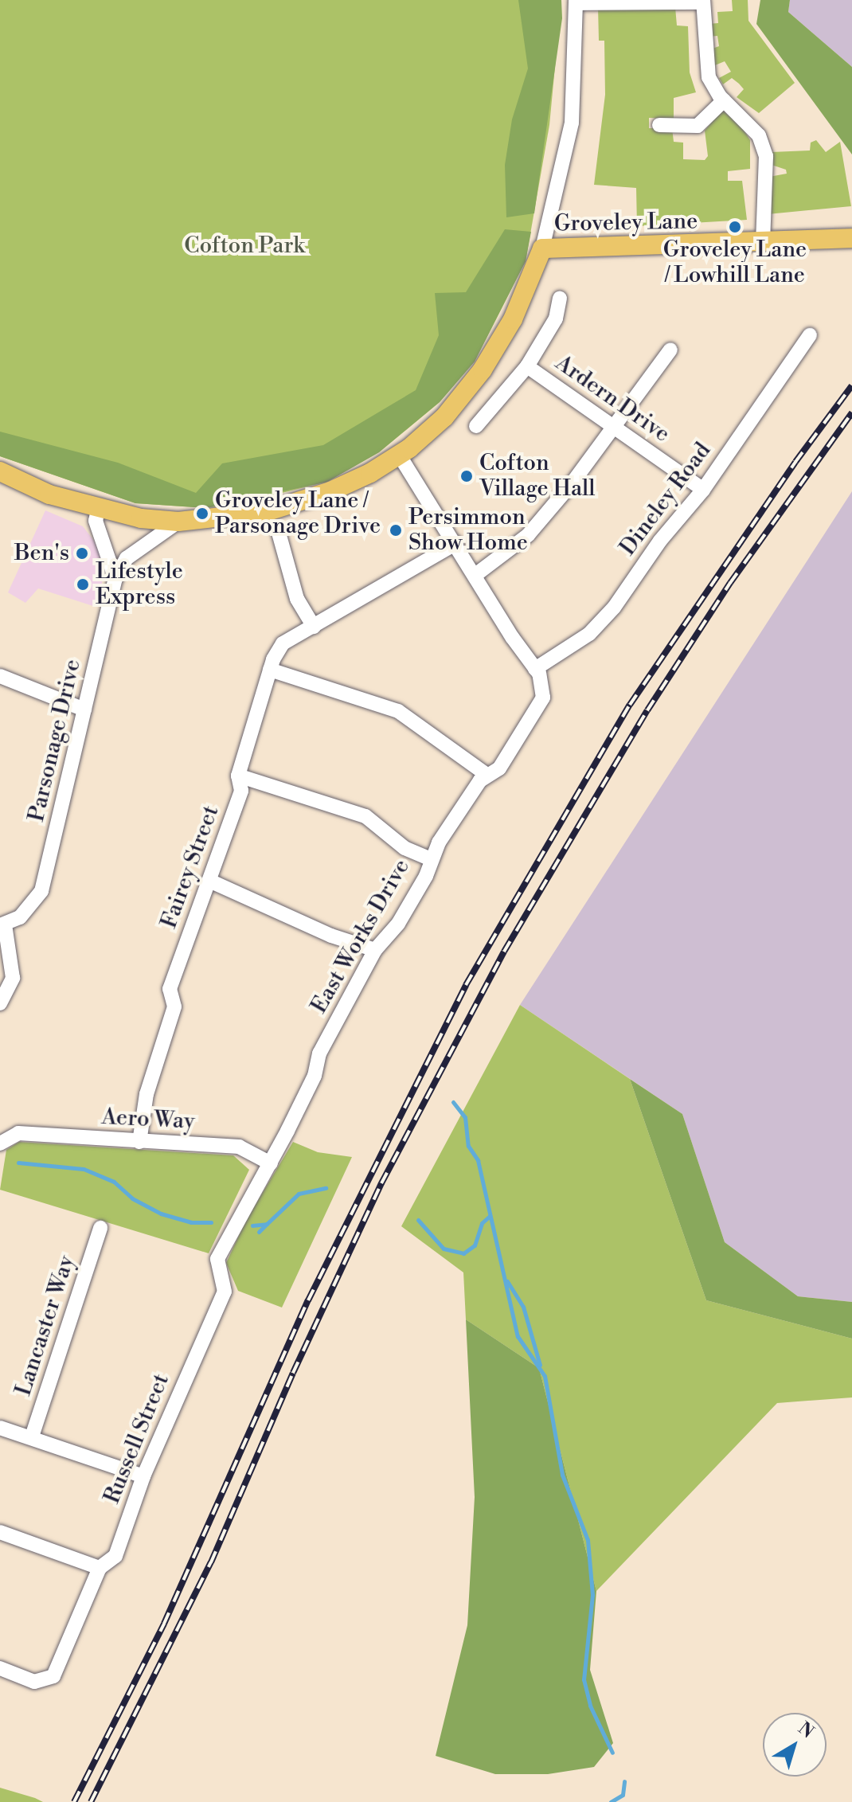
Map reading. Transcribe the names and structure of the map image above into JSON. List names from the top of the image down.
{
  "streets": {
    "main road": ["Groveley Lane"],
    "street": [
      "Ardern Drive",
      "Dineley Road",
      "Parsonage Drive",
      "Fairey Street",
      "East Works Drive",
      "Aero Way",
      "Lancaster Way",
      "Russell Street"
    ]
  },
  "crossings": [
    ["Groveley Lane", "Parsonage Drive"],
    ["Groveley Lane", "East Works Drive"],
    ["Ardern Drive", "Dineley Road"],
    ["Dineley Road", "East Works Drive"],
    ["Fairey Street", "East Works Drive"],
    ["Fairey Street", "Aero Way"],
    ["East Works Drive", "Aero Way"],
    ["East Works Drive", "Russell Street"],
    ["Aero Way", "Russell Street"]
  ],
  "parks": ["Cofton Park"],
  "places": [
    "Groveley Lane / Lowhill Lane",
    "Cofton Village Hall",
    "Groveley Lane / Parsonage Drive",
    "Persimmon Show Home",
    "Ben's",
    "Lifestyle Express"
  ],
  "north": "top right"
}
